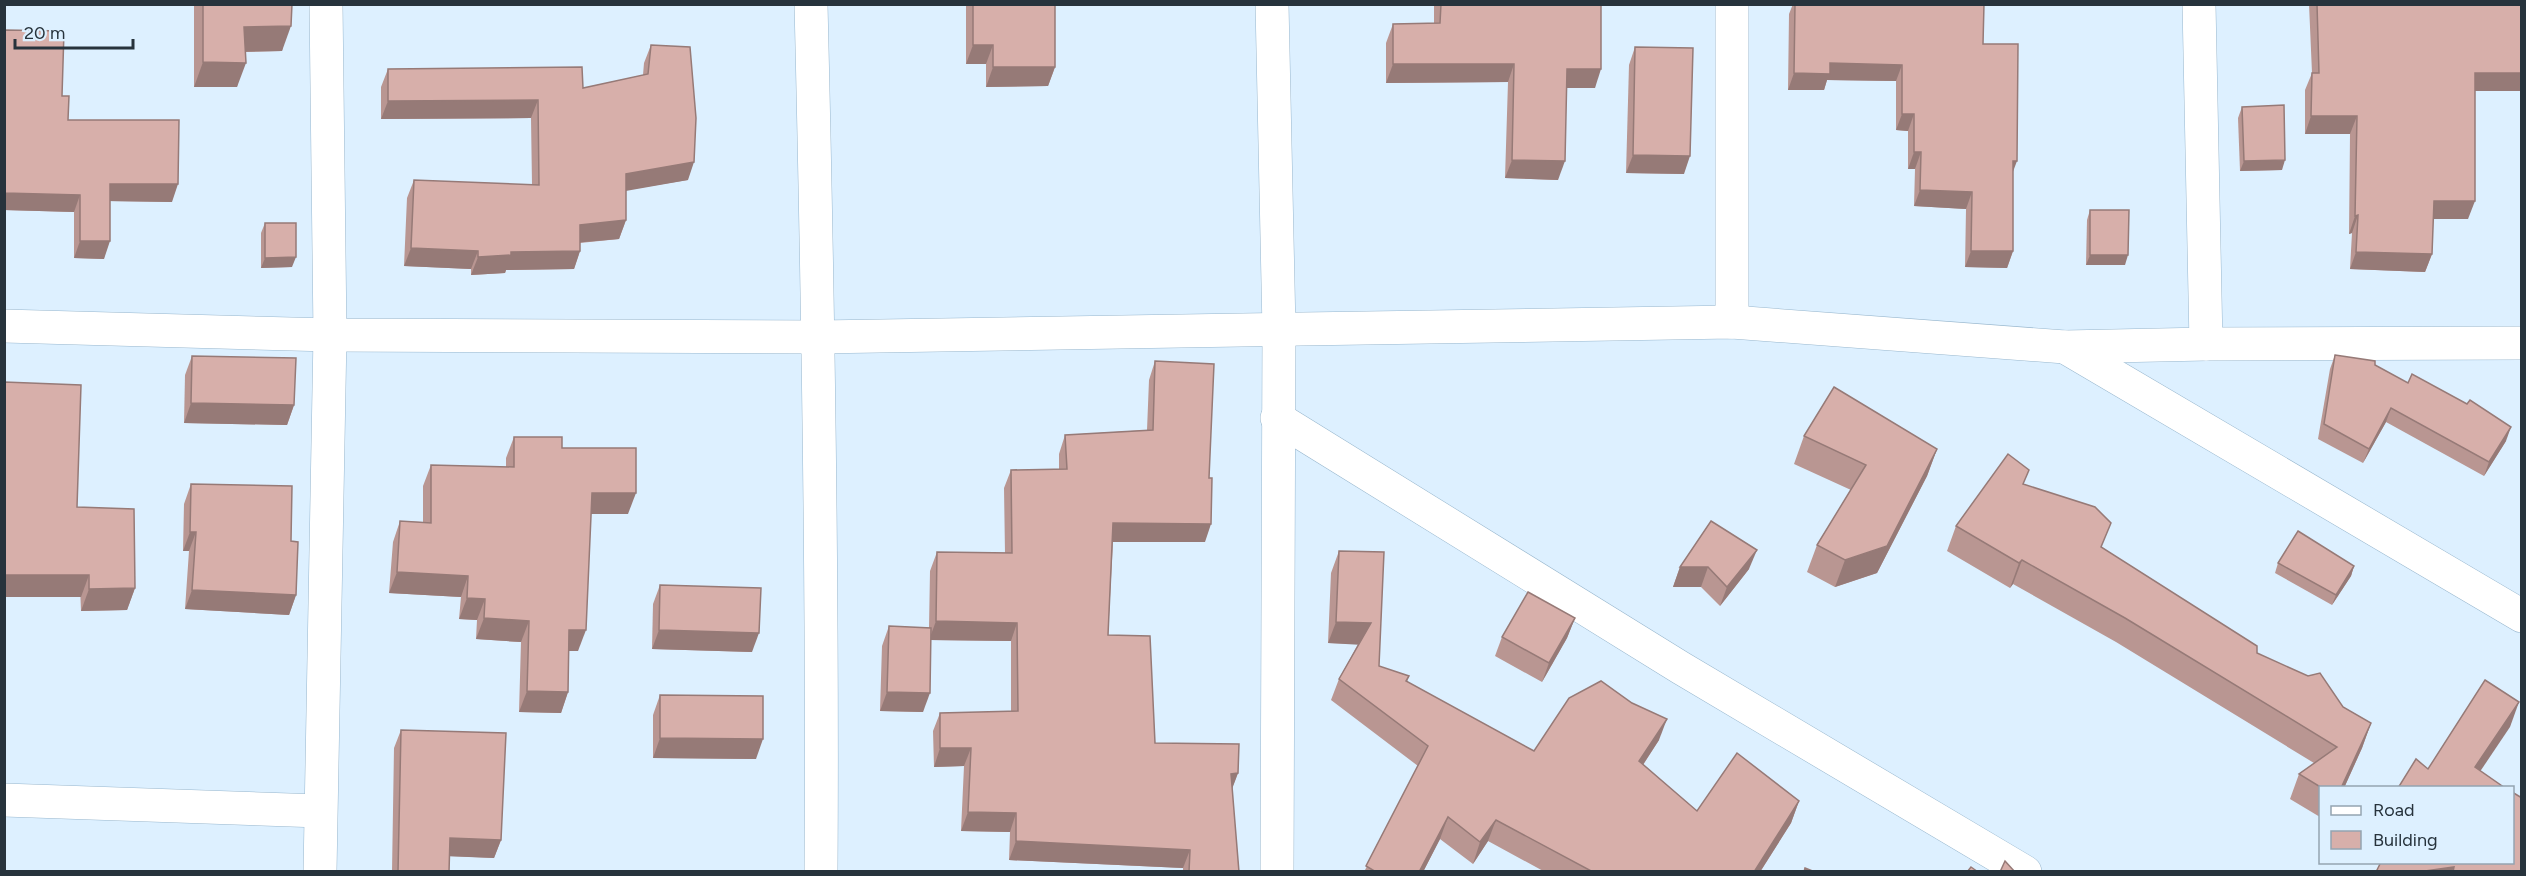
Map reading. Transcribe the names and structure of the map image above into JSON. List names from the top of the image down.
{
  "legend": ["Road", "Building"],
  "scale_bar": "20 m"
}
